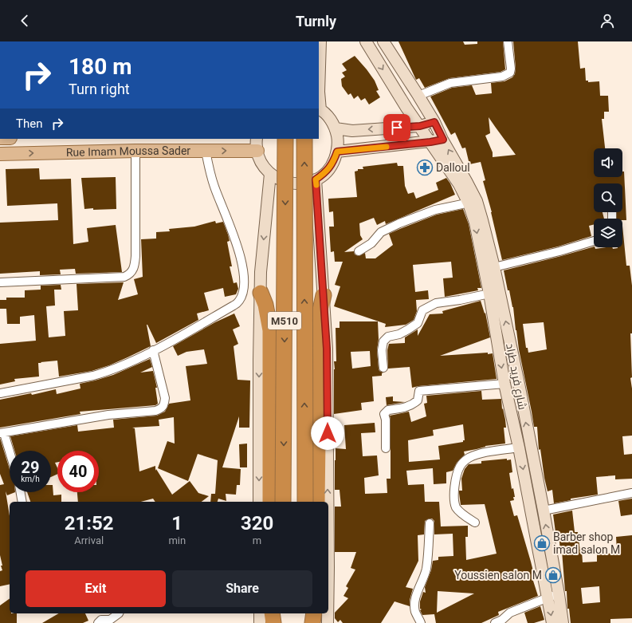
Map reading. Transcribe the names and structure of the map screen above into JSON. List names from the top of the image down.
{
  "streets": {
    "highway": ["M510"],
    "main road": ["Rue Imam Moussa Sader", "شارع فريد طراد"]
  },
  "one_way": ["Rue Imam Moussa Sader"],
  "places": {
    "pharmacy": ["Dalloul"],
    "shop": ["Barber shop imad salon M", "Youssien salon M"]
  },
  "page": {
    "header": "Turnly",
    "turn": ["180 m", "Turn right"],
    "then": "Then",
    "speed": "29 km/h",
    "limit": "40",
    "eta": [
      "21:52",
      "Arrival",
      "1",
      "min",
      "320",
      "m"
    ],
    "buttons": ["Exit", "Share"]
  }
}
